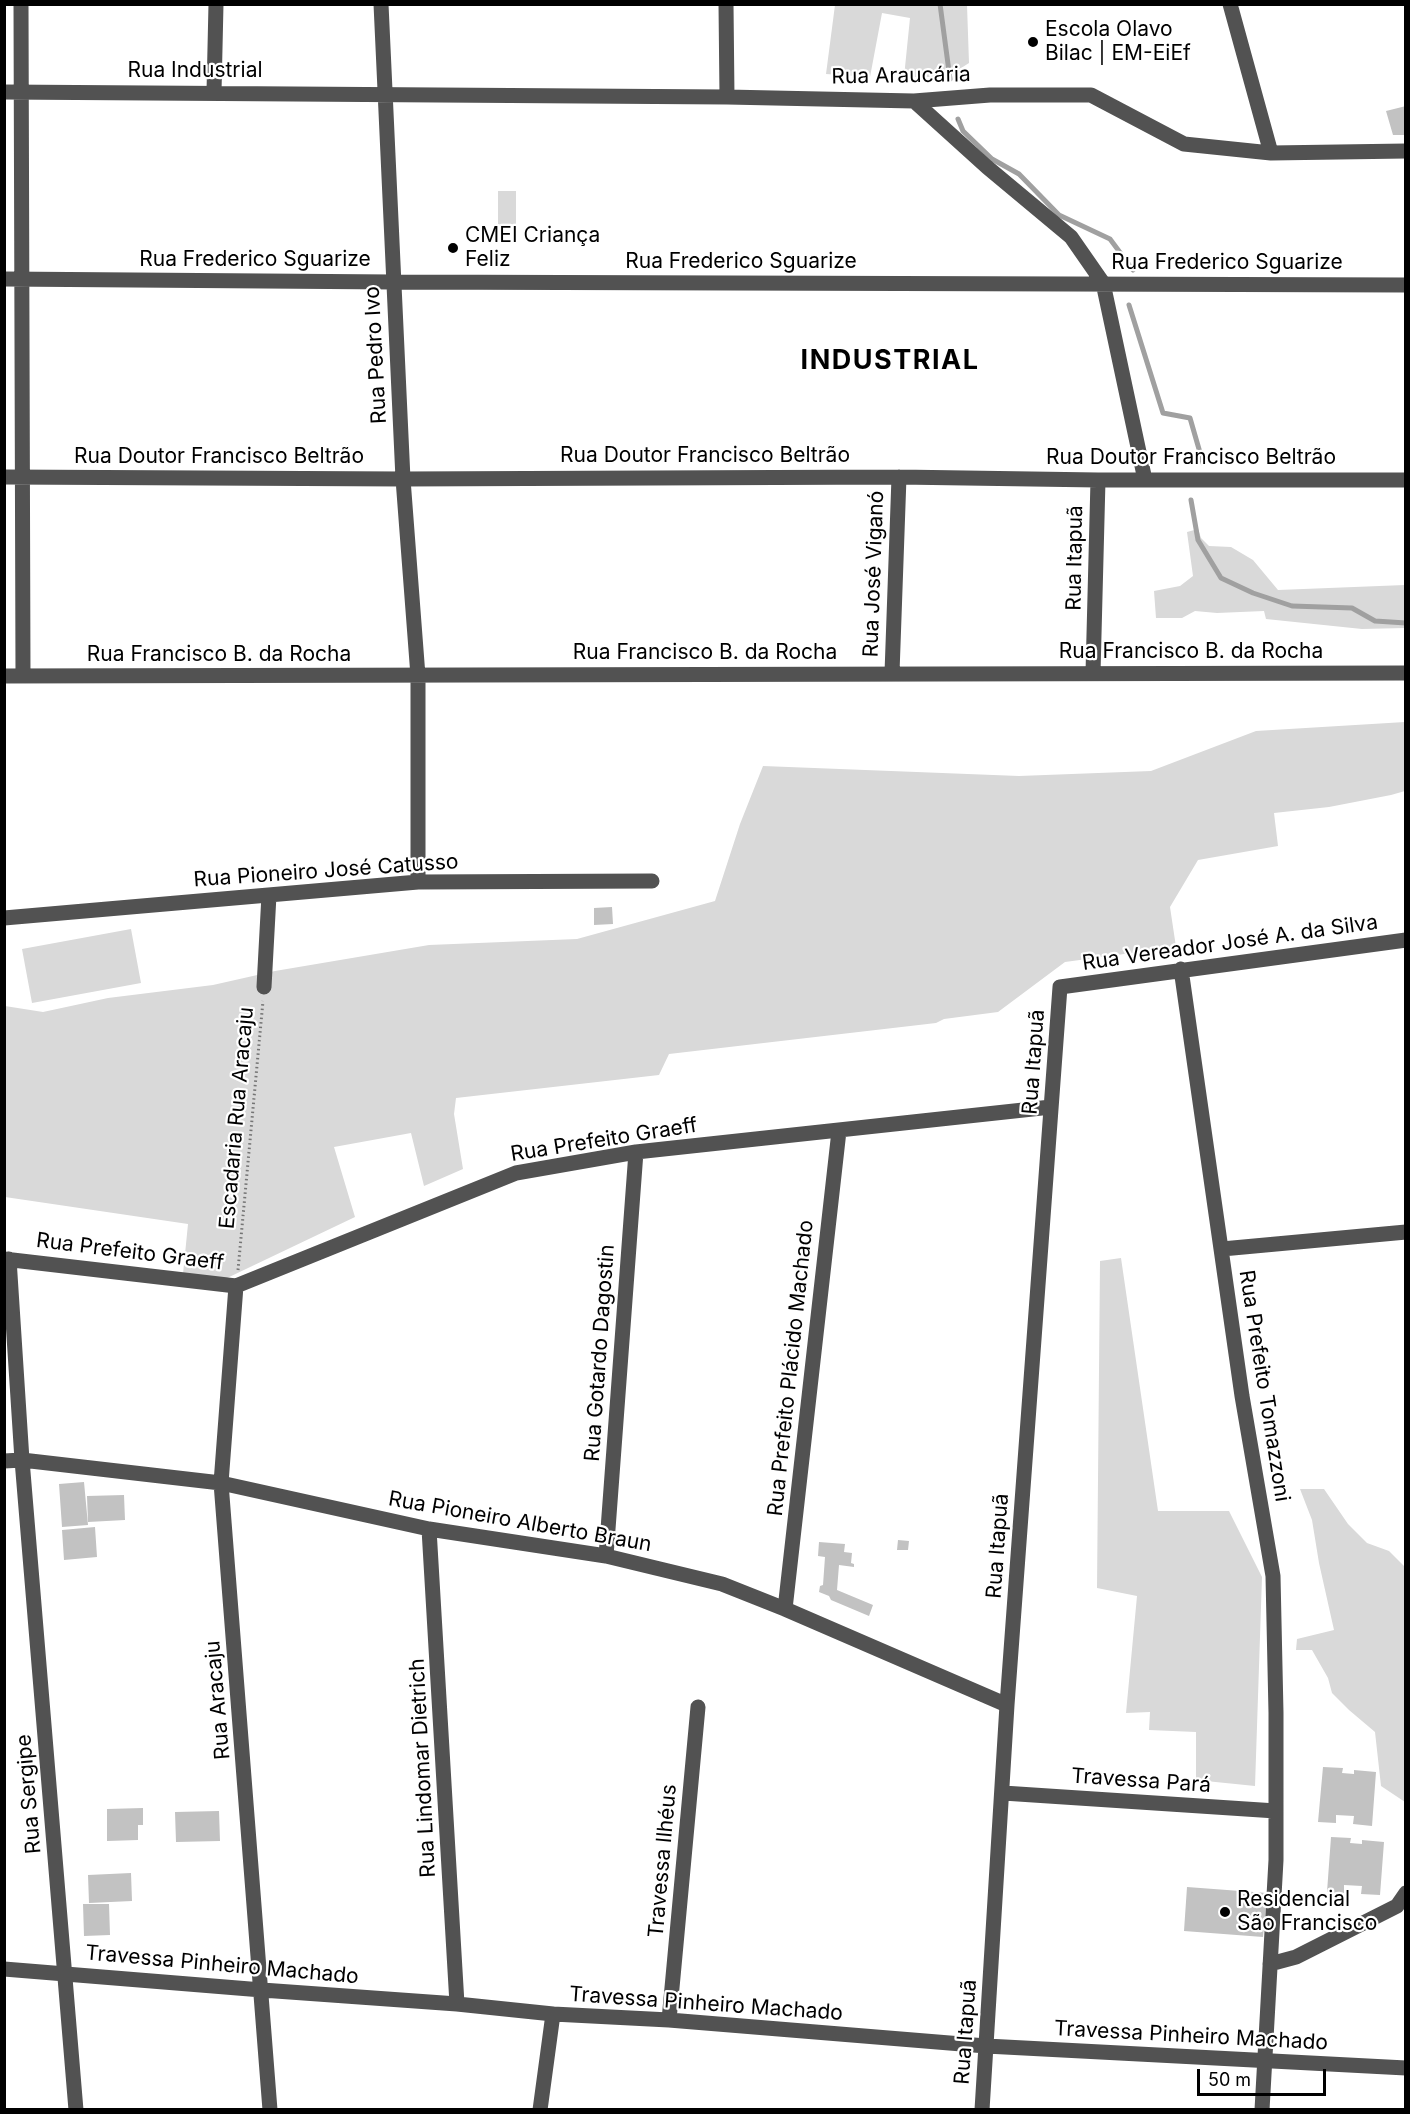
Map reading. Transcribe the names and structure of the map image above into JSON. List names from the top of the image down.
{
  "streets": {
    "street": [
      "Rua Industrial",
      "Rua Araucária",
      "Rua Frederico Sguarize",
      "Rua Pedro Ivo",
      "Rua Doutor Francisco Beltrão",
      "Rua Itapuã",
      "Rua José Viganó",
      "Rua Francisco B. da Rocha",
      "Rua Pioneiro José Catusso",
      "Rua Vereador José A. da Silva",
      "Rua Prefeito Graeff",
      "Rua Gotardo Dagostin",
      "Rua Prefeito Plácido Machado",
      "Rua Prefeito Tomazzoni",
      "Rua Pioneiro Alberto Braun",
      "Rua Aracaju",
      "Rua Lindomar Dietrich",
      "Travessa Pará",
      "Rua Sergipe",
      "Travessa Ilhéus",
      "Travessa Pinheiro Machado"
    ],
    "path": ["Escadaria Rua Aracaju"]
  },
  "crossings": [
    ["Rua Industrial", "Rua Araucária"],
    ["Rua Industrial", "Rua Pedro Ivo"],
    ["Rua Araucária", "Rua Pedro Ivo"],
    ["Rua Frederico Sguarize", "Rua Pedro Ivo"],
    ["Rua Pedro Ivo", "Rua Doutor Francisco Beltrão"],
    ["Rua Pedro Ivo", "Rua Francisco B. da Rocha"],
    ["Rua Pedro Ivo", "Rua Pioneiro José Catusso"],
    ["Rua Doutor Francisco Beltrão", "Rua Itapuã"],
    ["Rua Doutor Francisco Beltrão", "Rua José Viganó"],
    ["Rua Itapuã", "Rua Francisco B. da Rocha"],
    ["Rua Itapuã", "Rua Vereador José A. da Silva"],
    ["Rua Itapuã", "Rua Prefeito Graeff"],
    ["Rua Itapuã", "Rua Pioneiro Alberto Braun"],
    ["Rua Itapuã", "Travessa Pará"],
    ["Rua Itapuã", "Travessa Pinheiro Machado"],
    ["Rua José Viganó", "Rua Francisco B. da Rocha"],
    ["Rua Vereador José A. da Silva", "Rua Prefeito Tomazzoni"],
    ["Escadaria Rua Aracaju", "Rua Prefeito Graeff"],
    ["Escadaria Rua Aracaju", "Rua Aracaju"],
    ["Rua Prefeito Graeff", "Rua Gotardo Dagostin"],
    ["Rua Prefeito Graeff", "Rua Prefeito Plácido Machado"],
    ["Rua Prefeito Graeff", "Rua Aracaju"],
    ["Rua Prefeito Graeff", "Rua Sergipe"],
    ["Rua Gotardo Dagostin", "Rua Pioneiro Alberto Braun"],
    ["Rua Prefeito Plácido Machado", "Rua Pioneiro Alberto Braun"],
    ["Rua Prefeito Tomazzoni", "Travessa Pará"],
    ["Rua Prefeito Tomazzoni", "Travessa Pinheiro Machado"],
    ["Rua Pioneiro Alberto Braun", "Rua Aracaju"],
    ["Rua Pioneiro Alberto Braun", "Rua Lindomar Dietrich"],
    ["Rua Pioneiro Alberto Braun", "Rua Sergipe"],
    ["Rua Aracaju", "Travessa Pinheiro Machado"],
    ["Rua Lindomar Dietrich", "Travessa Pinheiro Machado"],
    ["Rua Sergipe", "Travessa Pinheiro Machado"],
    ["Travessa Ilhéus", "Travessa Pinheiro Machado"]
  ],
  "districts": ["INDUSTRIAL"],
  "places": ["Escola Olavo Bilac | EM-EiEf", "CMEI Criança Feliz", "Residencial São Francisco"],
  "scale_bar": "50 m"
}
